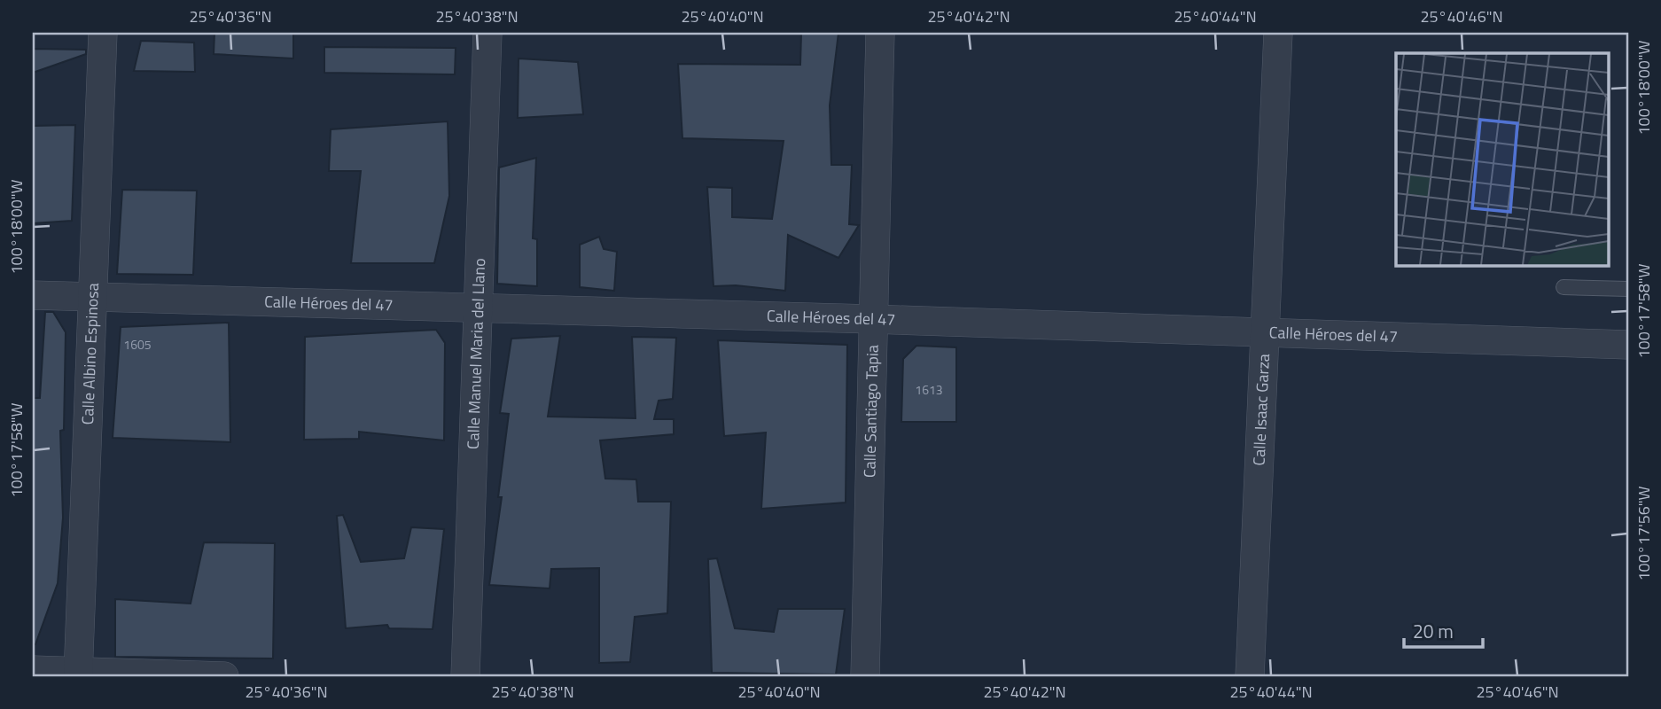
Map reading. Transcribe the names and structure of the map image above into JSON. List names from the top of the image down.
{
  "streets": {
    "street": [
      "Calle Héroes del 47",
      "Calle Albino Espinosa",
      "Calle Manuel Maria del Llano",
      "Calle Santiago Tapia",
      "Calle Isaac Garza"
    ]
  },
  "crossings": [
    ["Calle Héroes del 47", "Calle Albino Espinosa"],
    ["Calle Héroes del 47", "Calle Manuel Maria del Llano"],
    ["Calle Héroes del 47", "Calle Santiago Tapia"],
    ["Calle Héroes del 47", "Calle Isaac Garza"]
  ],
  "house_numbers": ["1605", "1613"],
  "scale_bar": "20 m",
  "coordinates": [
    "25°40'36\"N",
    "25°40'38\"N",
    "25°40'40\"N",
    "25°40'42\"N",
    "25°40'44\"N",
    "25°40'46\"N",
    "100°18'00\"W",
    "100°17'58\"W",
    "100°17'56\"W"
  ]
}
